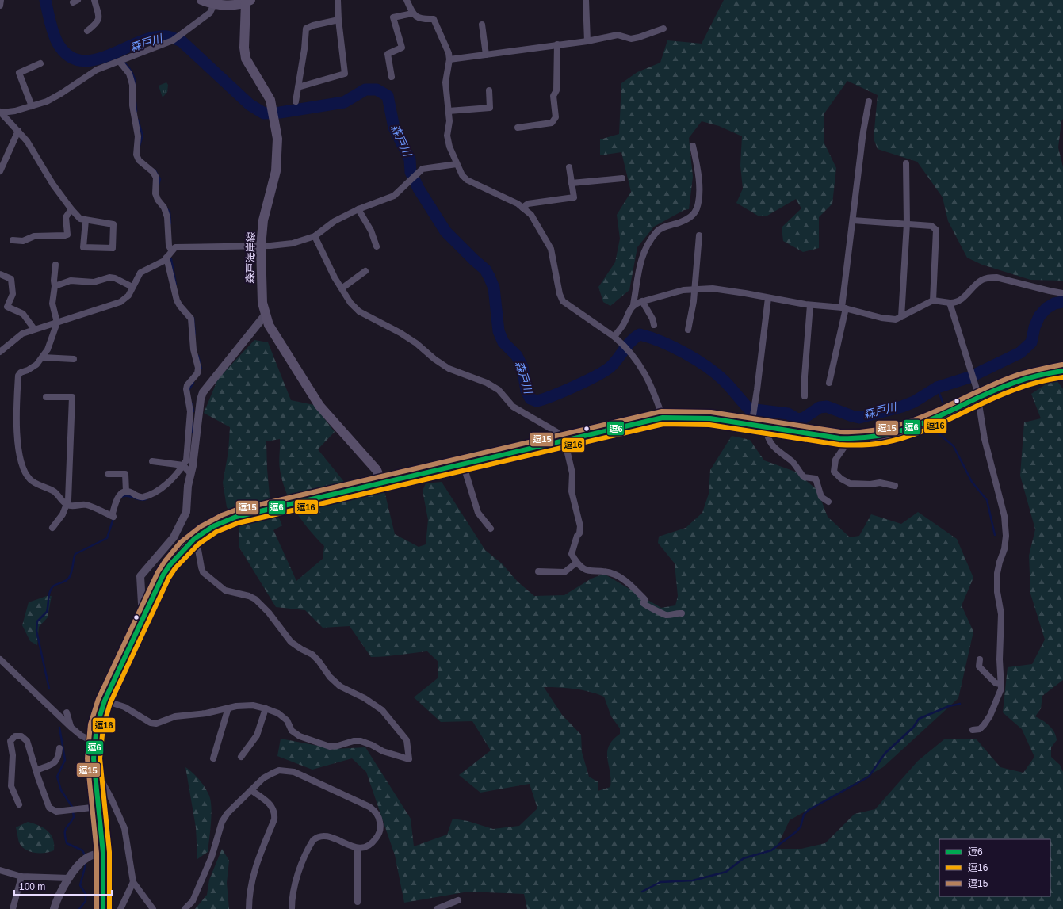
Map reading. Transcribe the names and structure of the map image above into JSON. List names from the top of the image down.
{
  "streets": {
    "main road": ["森戸海岸線"]
  },
  "water": ["森戸川"],
  "lines": ["transit line 逗15", "transit line 逗6", "transit line 逗16"],
  "legend": ["逗6", "逗16", "逗15"],
  "scale_bar": "100 m"
}
